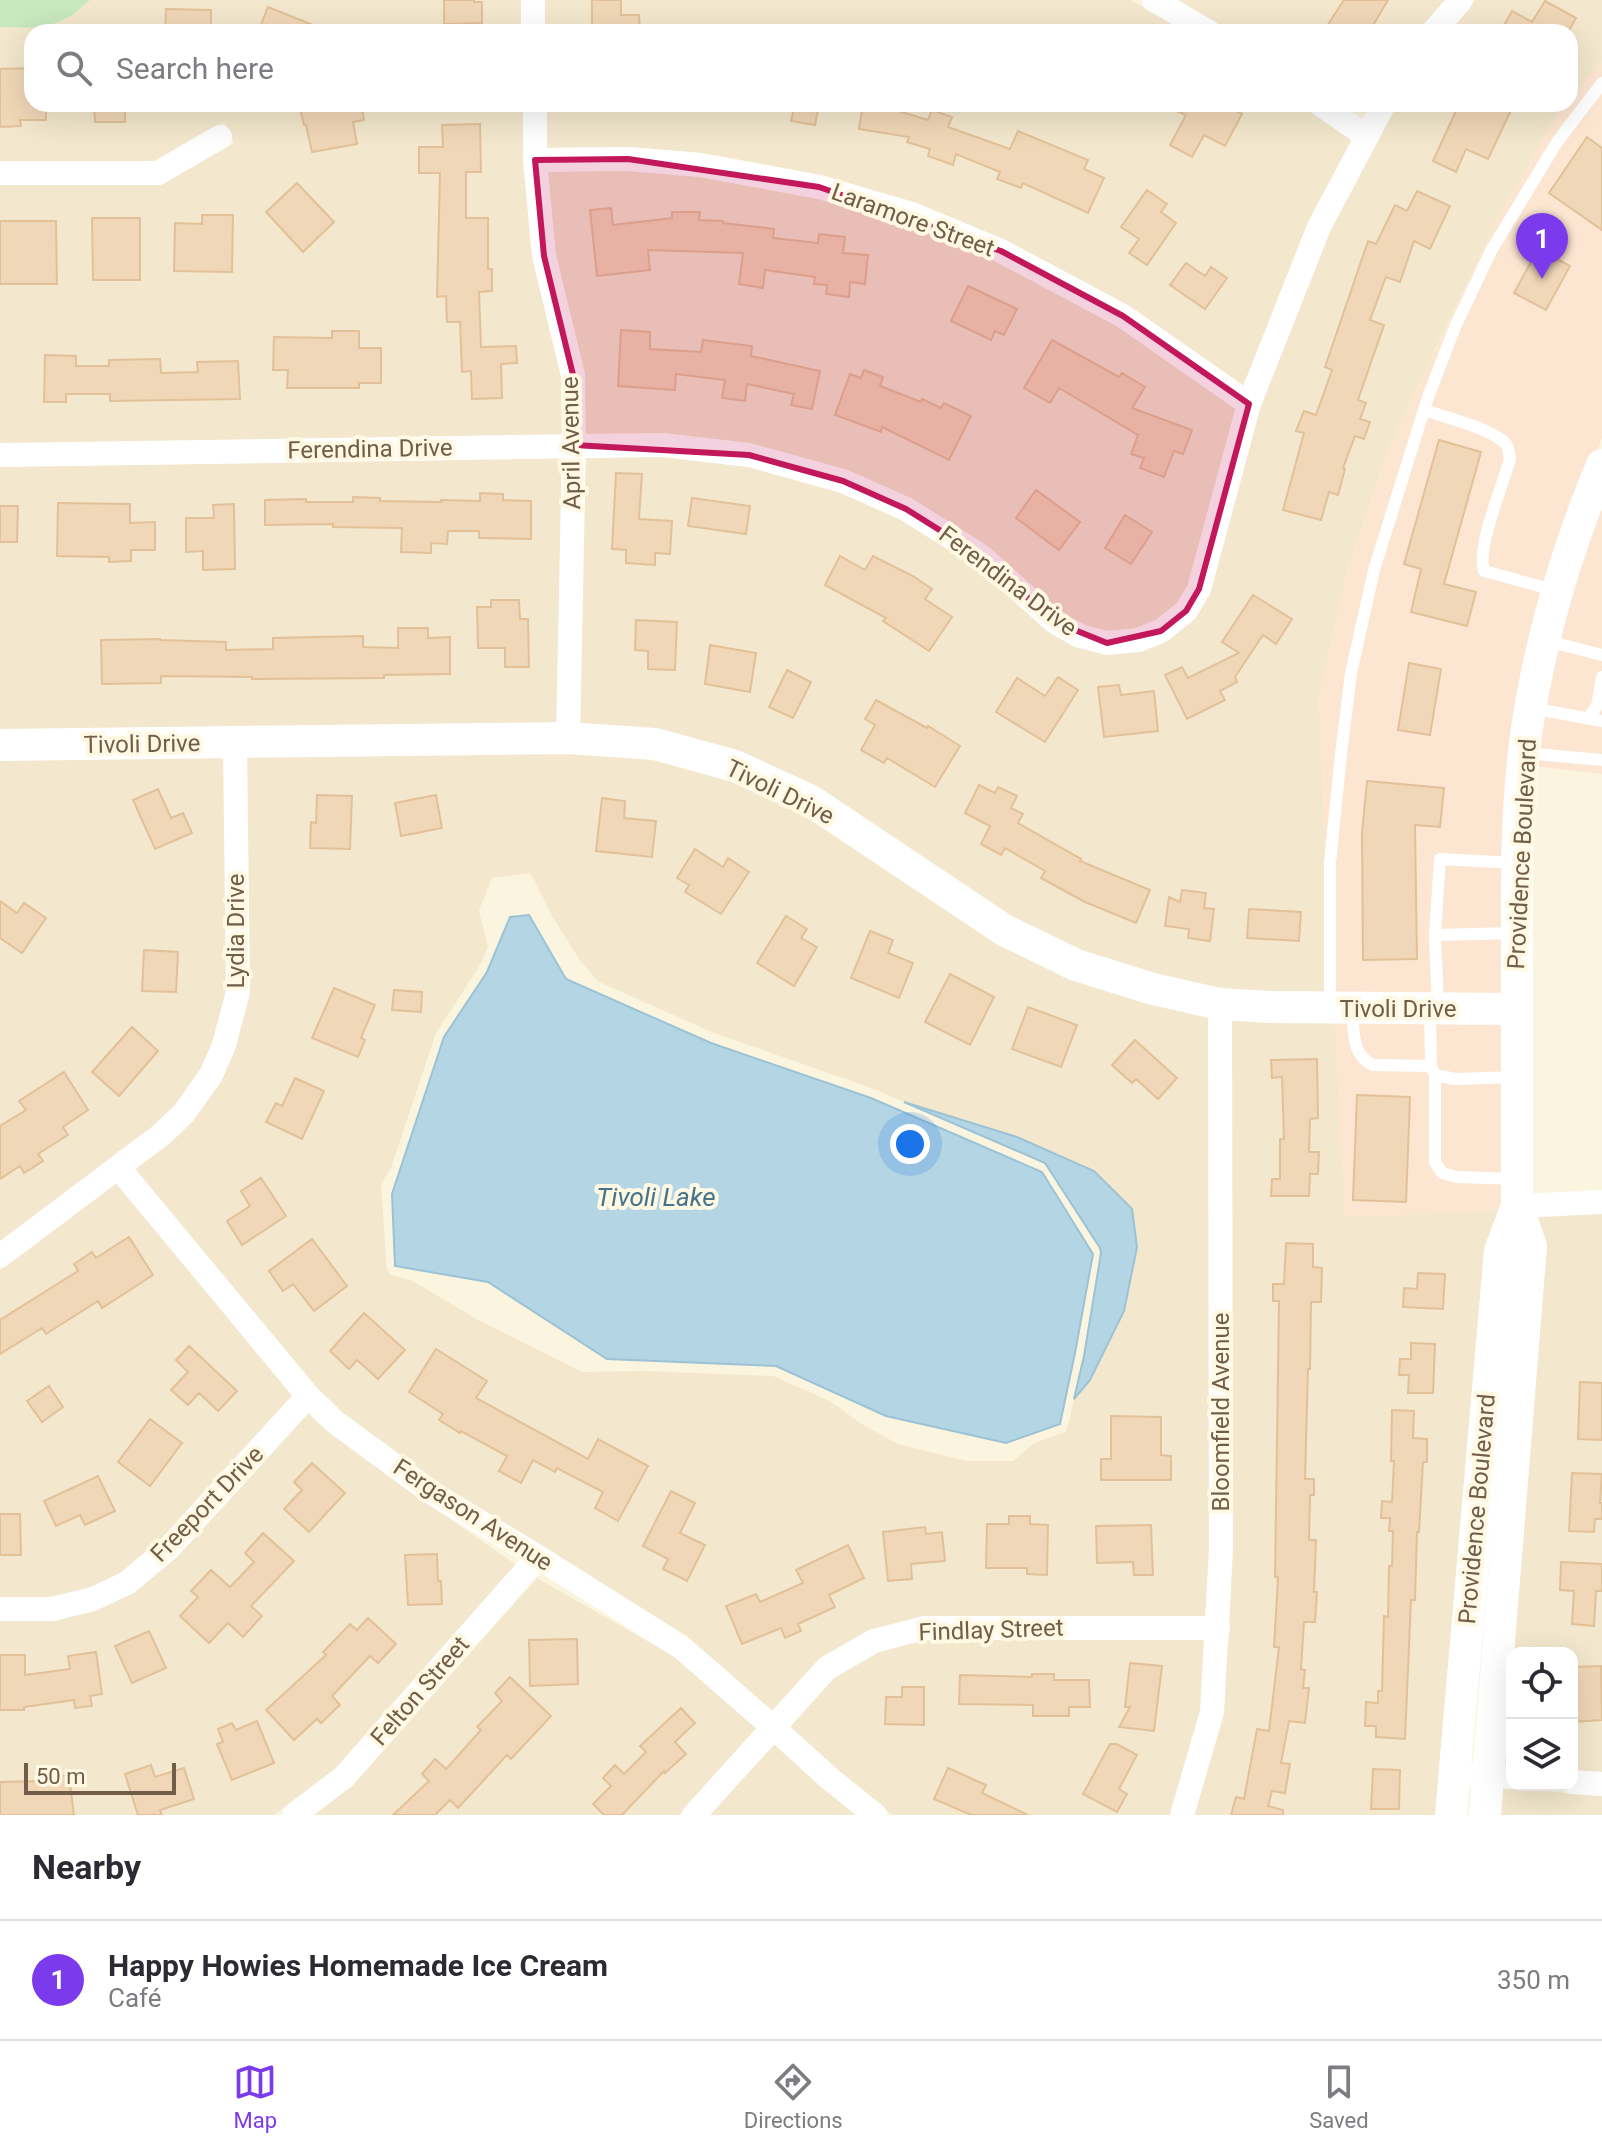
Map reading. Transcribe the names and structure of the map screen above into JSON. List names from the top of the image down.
{
  "streets": {
    "main road": ["Tivoli Drive", "Providence Boulevard"],
    "street": [
      "Laramore Street",
      "April Avenue",
      "Ferendina Drive",
      "Lydia Drive",
      "Bloomfield Avenue",
      "Freeport Drive",
      "Fergason Avenue",
      "Findlay Street",
      "Felton Street"
    ]
  },
  "crossings": [
    ["Laramore Street", "April Avenue"],
    ["Laramore Street", "Ferendina Drive"],
    ["April Avenue", "Ferendina Drive"],
    ["April Avenue", "Tivoli Drive"],
    ["Tivoli Drive", "Providence Boulevard"],
    ["Tivoli Drive", "Lydia Drive"],
    ["Tivoli Drive", "Bloomfield Avenue"],
    ["Lydia Drive", "Fergason Avenue"],
    ["Bloomfield Avenue", "Findlay Street"],
    ["Freeport Drive", "Fergason Avenue"],
    ["Fergason Avenue", "Findlay Street"],
    ["Fergason Avenue", "Felton Street"]
  ],
  "water": ["Tivoli Lake"],
  "scale_bar": "50 m",
  "page": {
    "search": "Search here",
    "pins": "1",
    "scale": "50 m",
    "heading": "Nearby",
    "list": [
      {
        "mark": "1",
        "name": "Happy Howies Homemade Ice Cream",
        "note": "Café",
        "value": "350 m"
      }
    ],
    "nav": ["Map", "Directions", "Saved"]
  }
}
